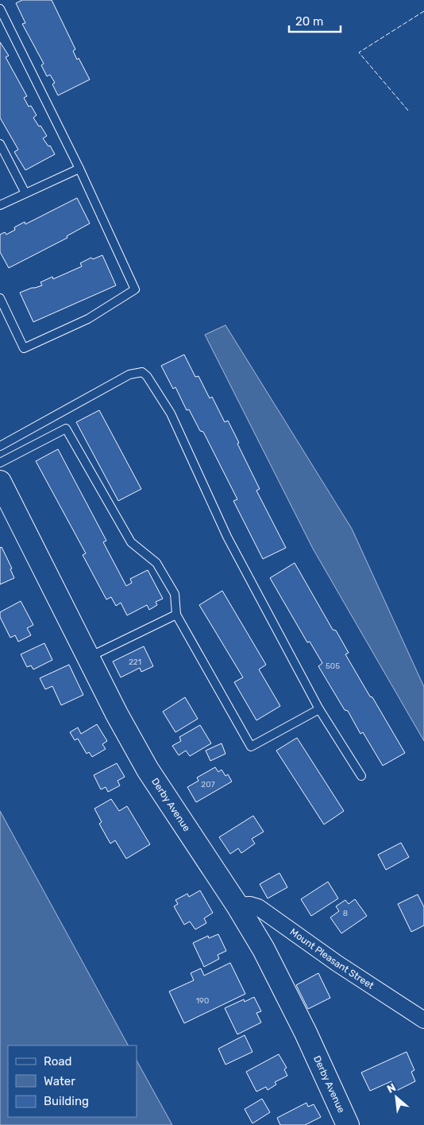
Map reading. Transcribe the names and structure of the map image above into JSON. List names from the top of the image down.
{
  "streets": {
    "main road": ["Derby Avenue"],
    "street": ["Mount Pleasant Street"]
  },
  "crossings": [
    ["Derby Avenue", "Mount Pleasant Street"]
  ],
  "house_numbers": [
    "221",
    "505",
    "207",
    "8",
    "190"
  ],
  "legend": ["Road", "Water", "Building"],
  "scale_bar": "20 m",
  "north": "top left"
}
